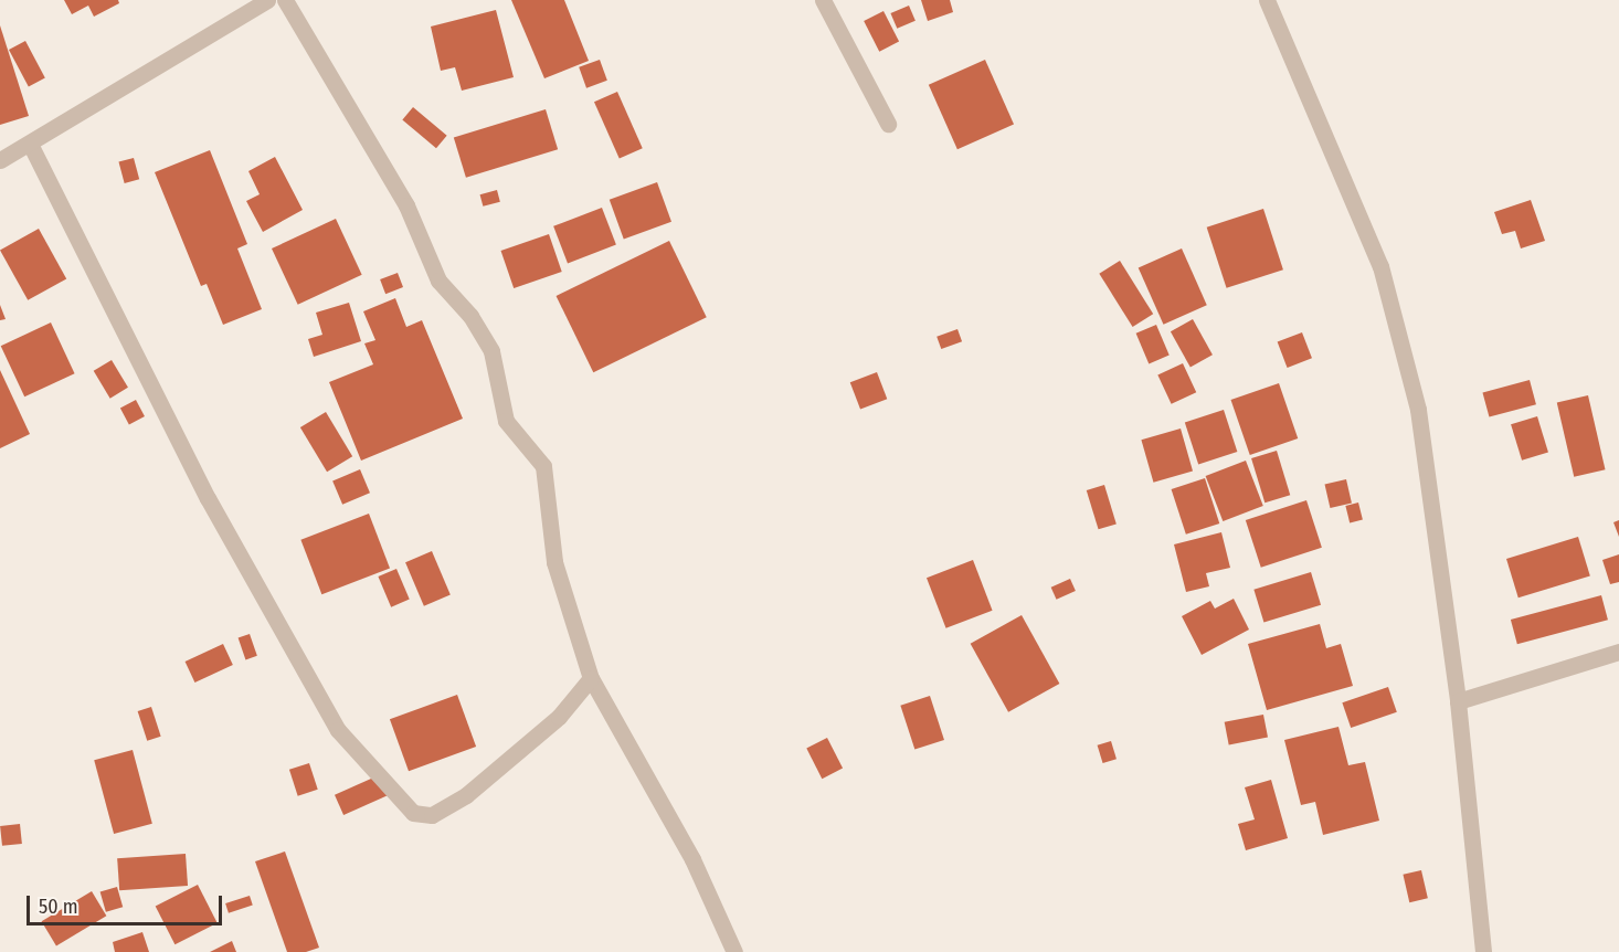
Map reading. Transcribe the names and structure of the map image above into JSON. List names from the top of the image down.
{
  "scale_bar": "50 m"
}
